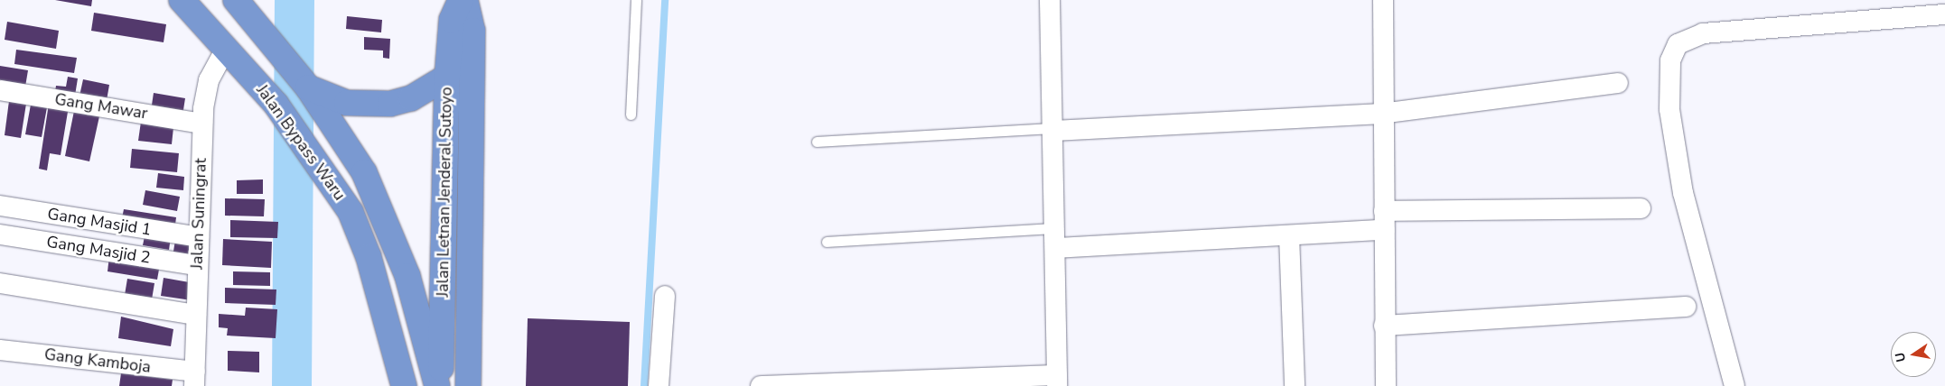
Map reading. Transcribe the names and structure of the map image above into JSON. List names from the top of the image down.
{
  "streets": {
    "highway": ["Jalan Bypass Waru", "Jalan Letnan Jenderal Sutoyo"],
    "street": [
      "Gang Mawar",
      "Jalan Suningrat",
      "Gang Masjid 1",
      "Gang Masjid 2",
      "Gang Kamboja"
    ]
  },
  "crossings": [
    ["Gang Mawar", "Jalan Suningrat"],
    ["Jalan Bypass Waru", "Jalan Suningrat"],
    ["Jalan Suningrat", "Gang Masjid 1"],
    ["Jalan Suningrat", "Gang Masjid 2"],
    ["Jalan Suningrat", "Gang Kamboja"]
  ],
  "north": "left"
}
